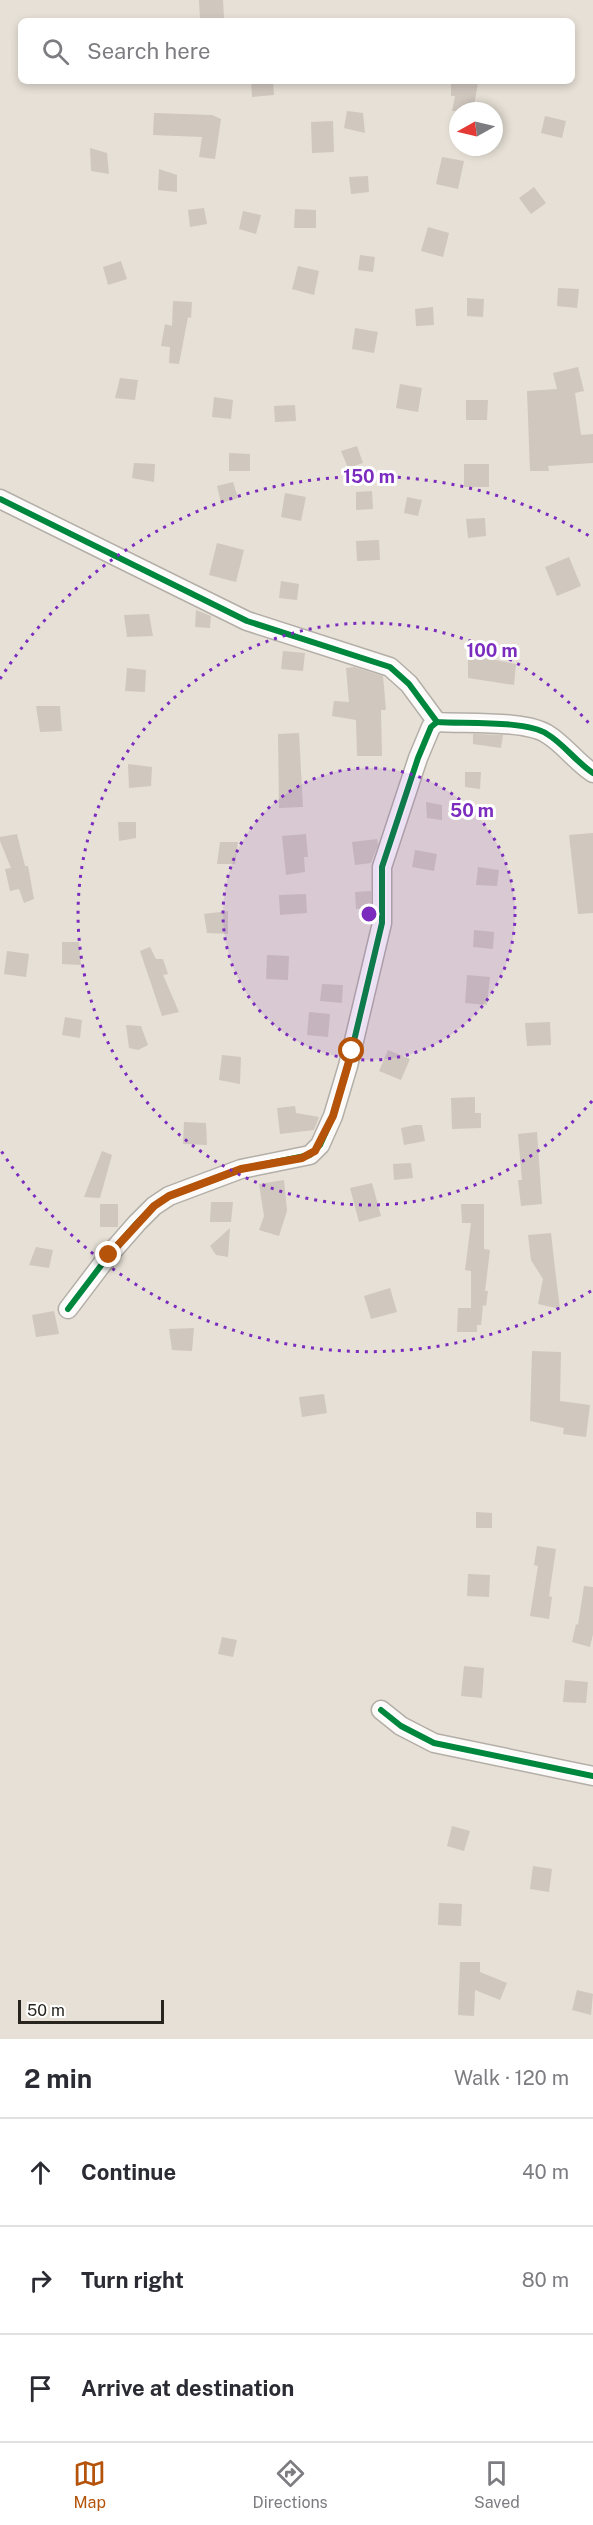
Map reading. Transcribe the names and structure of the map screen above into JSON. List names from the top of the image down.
{
  "scale_bar": "50 m",
  "north": "left",
  "page": {
    "search": "Search here",
    "scale": "50 m",
    "heading": ["2 min", "Walk · 120 m"],
    "list": [
      ["Continue", "40 m"],
      ["Turn right", "80 m"],
      "Arrive at destination"
    ],
    "nav": ["Map", "Directions", "Saved"]
  },
  "rings": ["150 m", "100 m", "50 m"]
}
